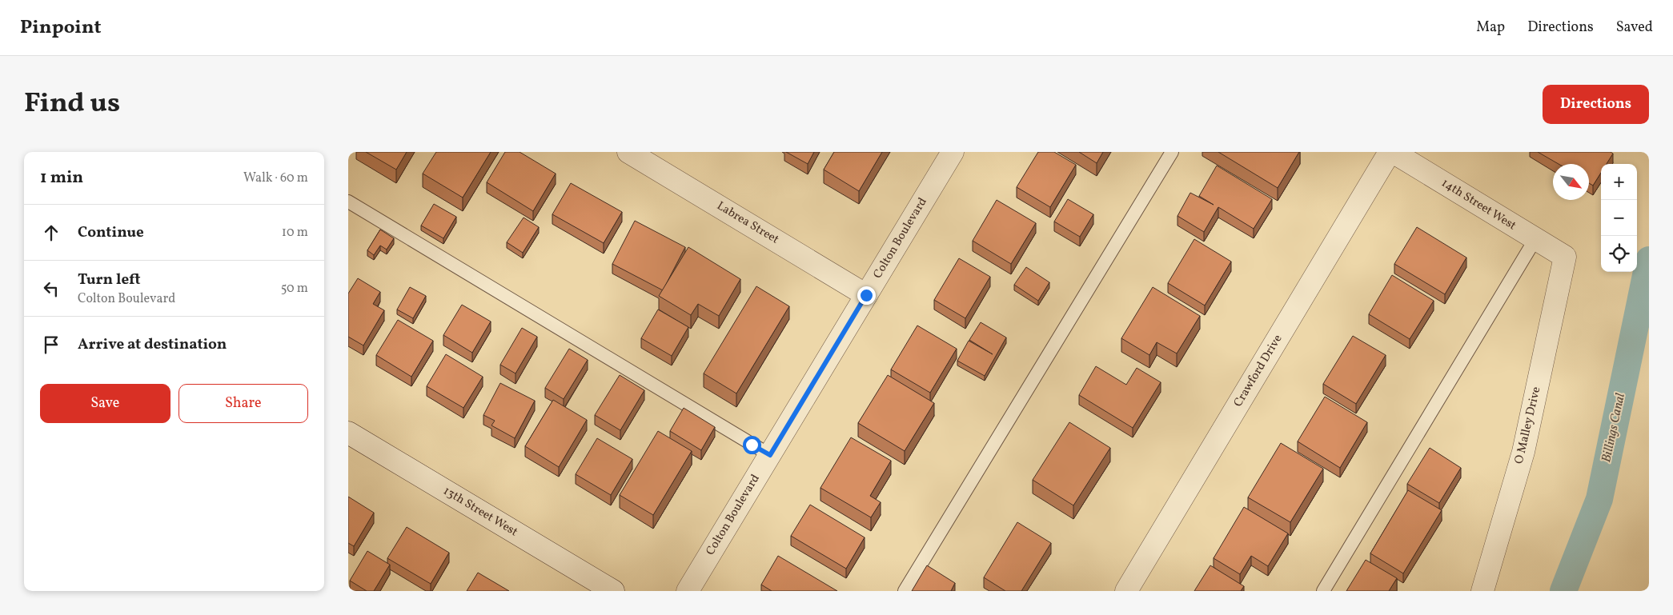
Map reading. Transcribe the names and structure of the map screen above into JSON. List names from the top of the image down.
{
  "streets": {
    "street": [
      "14th Street West",
      "Labrea Street",
      "Colton Boulevard",
      "Crawford Drive",
      "O Malley Drive",
      "13th Street West"
    ]
  },
  "crossings": [
    ["14th Street West", "Crawford Drive"],
    ["14th Street West", "O Malley Drive"],
    ["Labrea Street", "Colton Boulevard"]
  ],
  "water": ["Billings Canal"],
  "north": "bottom right",
  "page": {
    "header": "Pinpoint",
    "nav": ["Map", "Directions", "Saved"],
    "title": "Find us",
    "buttons": [
      "Directions",
      ["Save", "Share"]
    ],
    "heading": ["1 min", "Walk · 60 m"],
    "map_buttons": ["+", "−"],
    "list": [
      ["Continue", "10 m"],
      ["Turn left", "Colton Boulevard", "50 m"],
      "Arrive at destination"
    ]
  }
}
